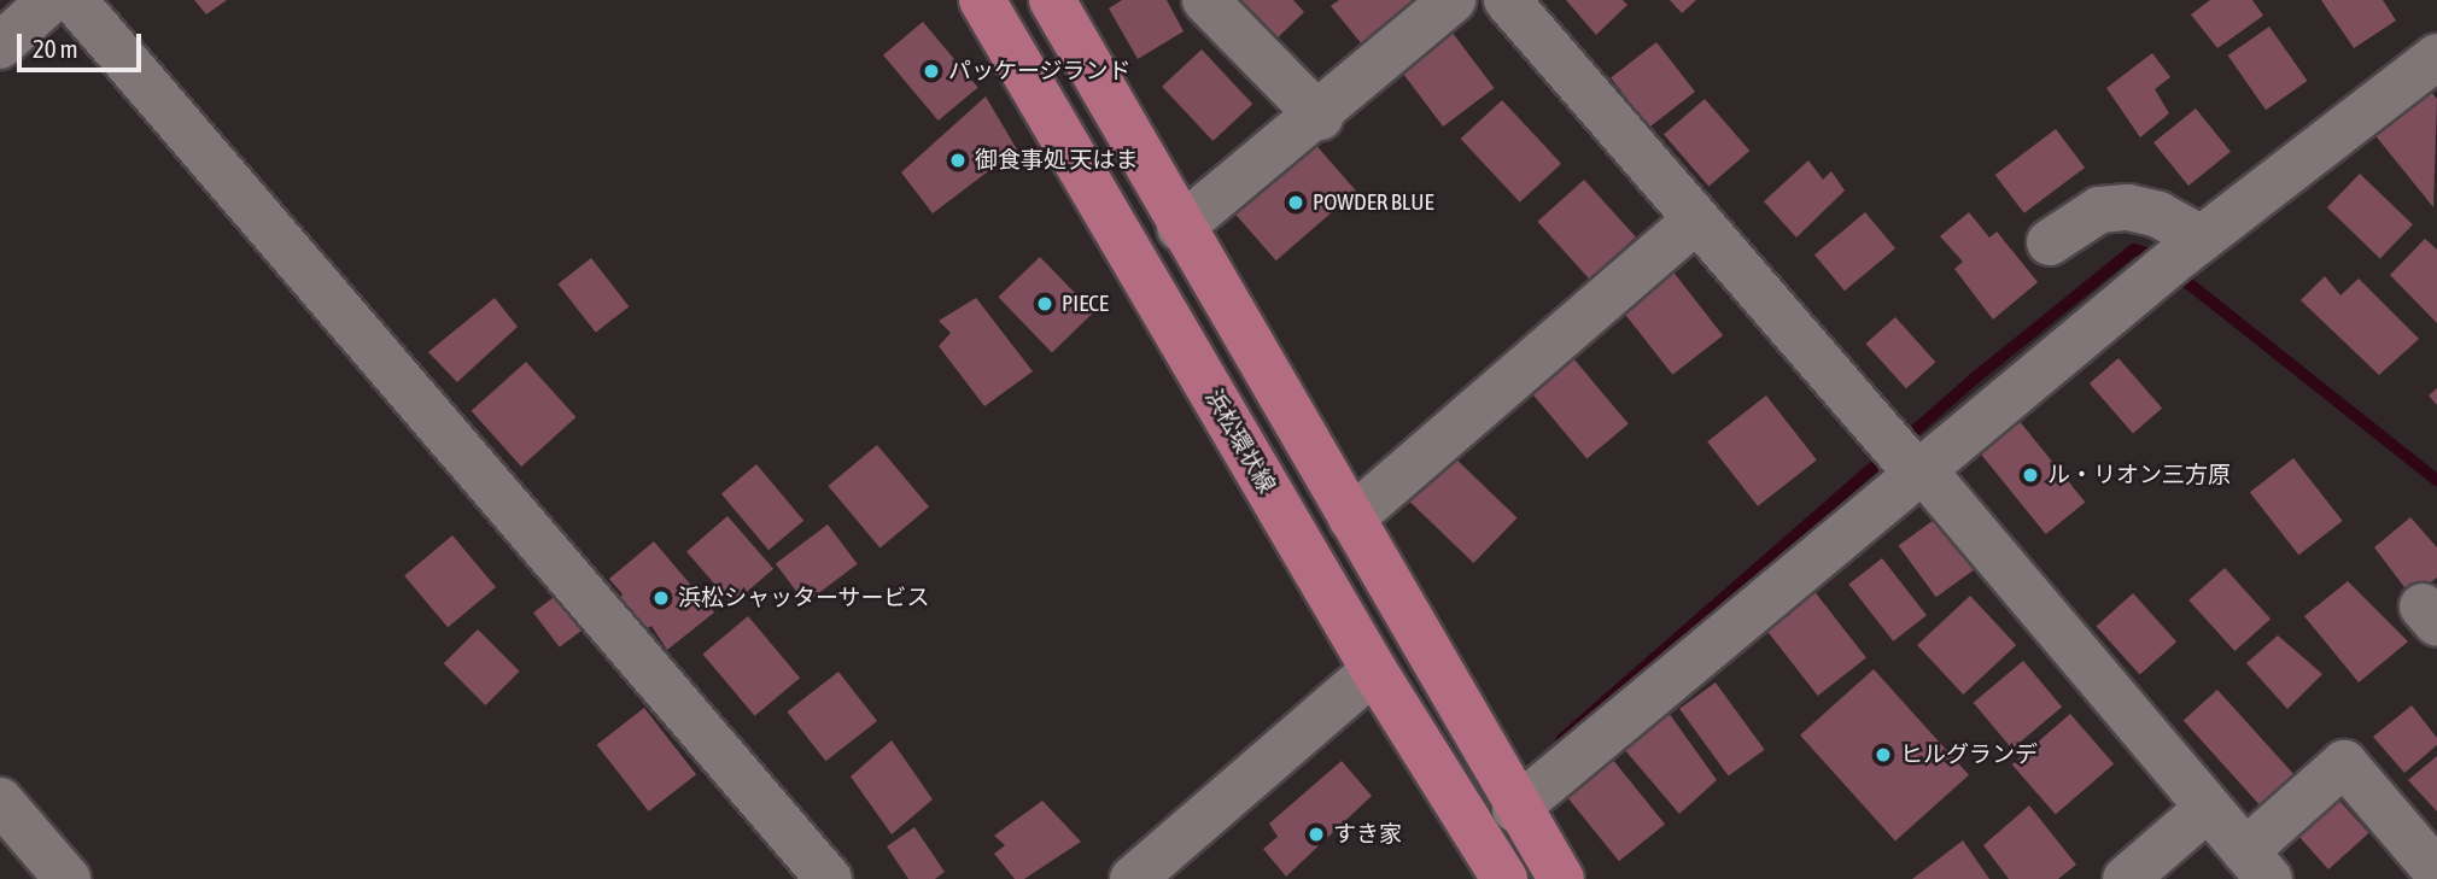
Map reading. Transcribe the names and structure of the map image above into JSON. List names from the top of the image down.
{
  "streets": {
    "highway": ["浜松環状線"]
  },
  "places": [
    "パッケージランド",
    "御食事処 天はま",
    "POWDER BLUE",
    "PIECE",
    "ル・リオン三方原",
    "浜松シャッターサービス",
    "ヒルグランデ",
    "すき家"
  ],
  "scale_bar": "20 m"
}
